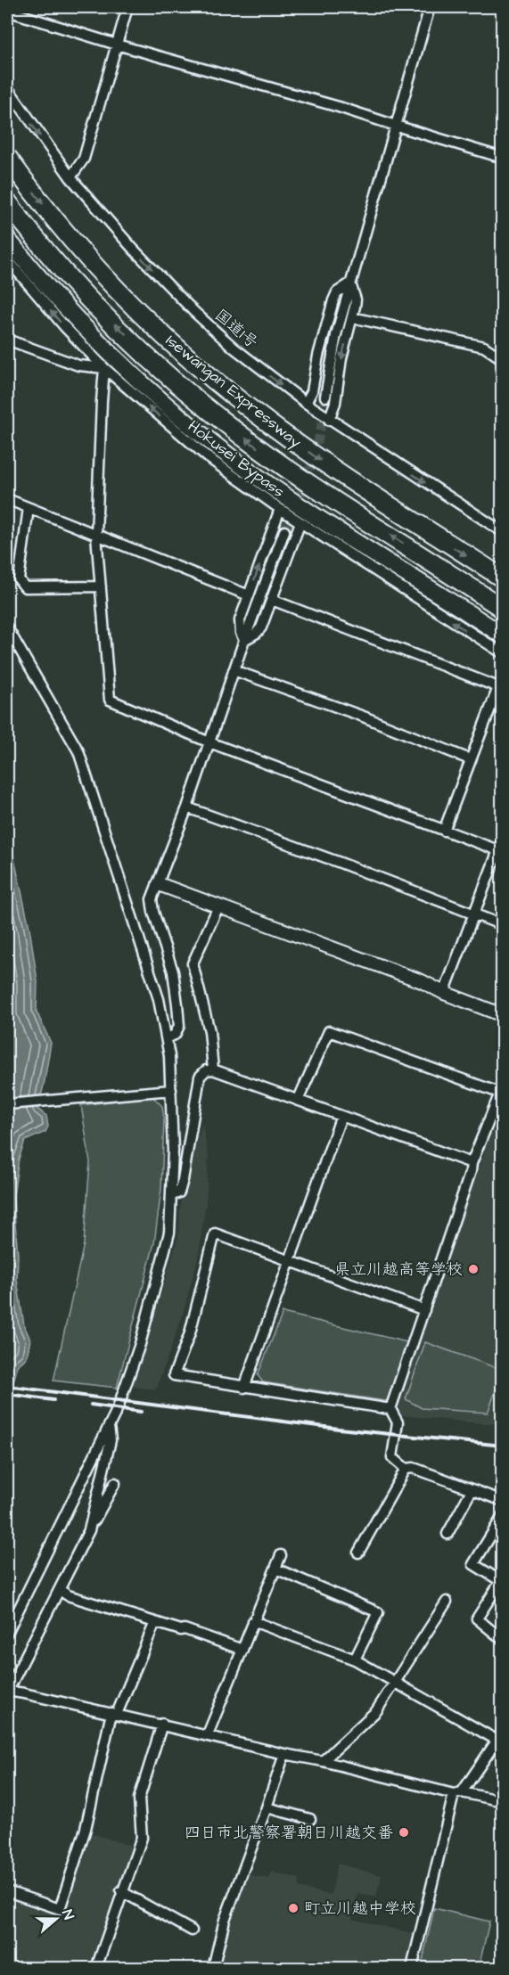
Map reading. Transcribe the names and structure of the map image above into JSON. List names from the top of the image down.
{
  "streets": {
    "highway": ["Isewangan Expressway", "Hokusei Bypass"],
    "street": ["国道1号"]
  },
  "one_way": ["国道1号"],
  "places": ["県立川越高等学校", "四日市北警察署朝日川越交番", "町立川越中学校"],
  "north": "right"
}
